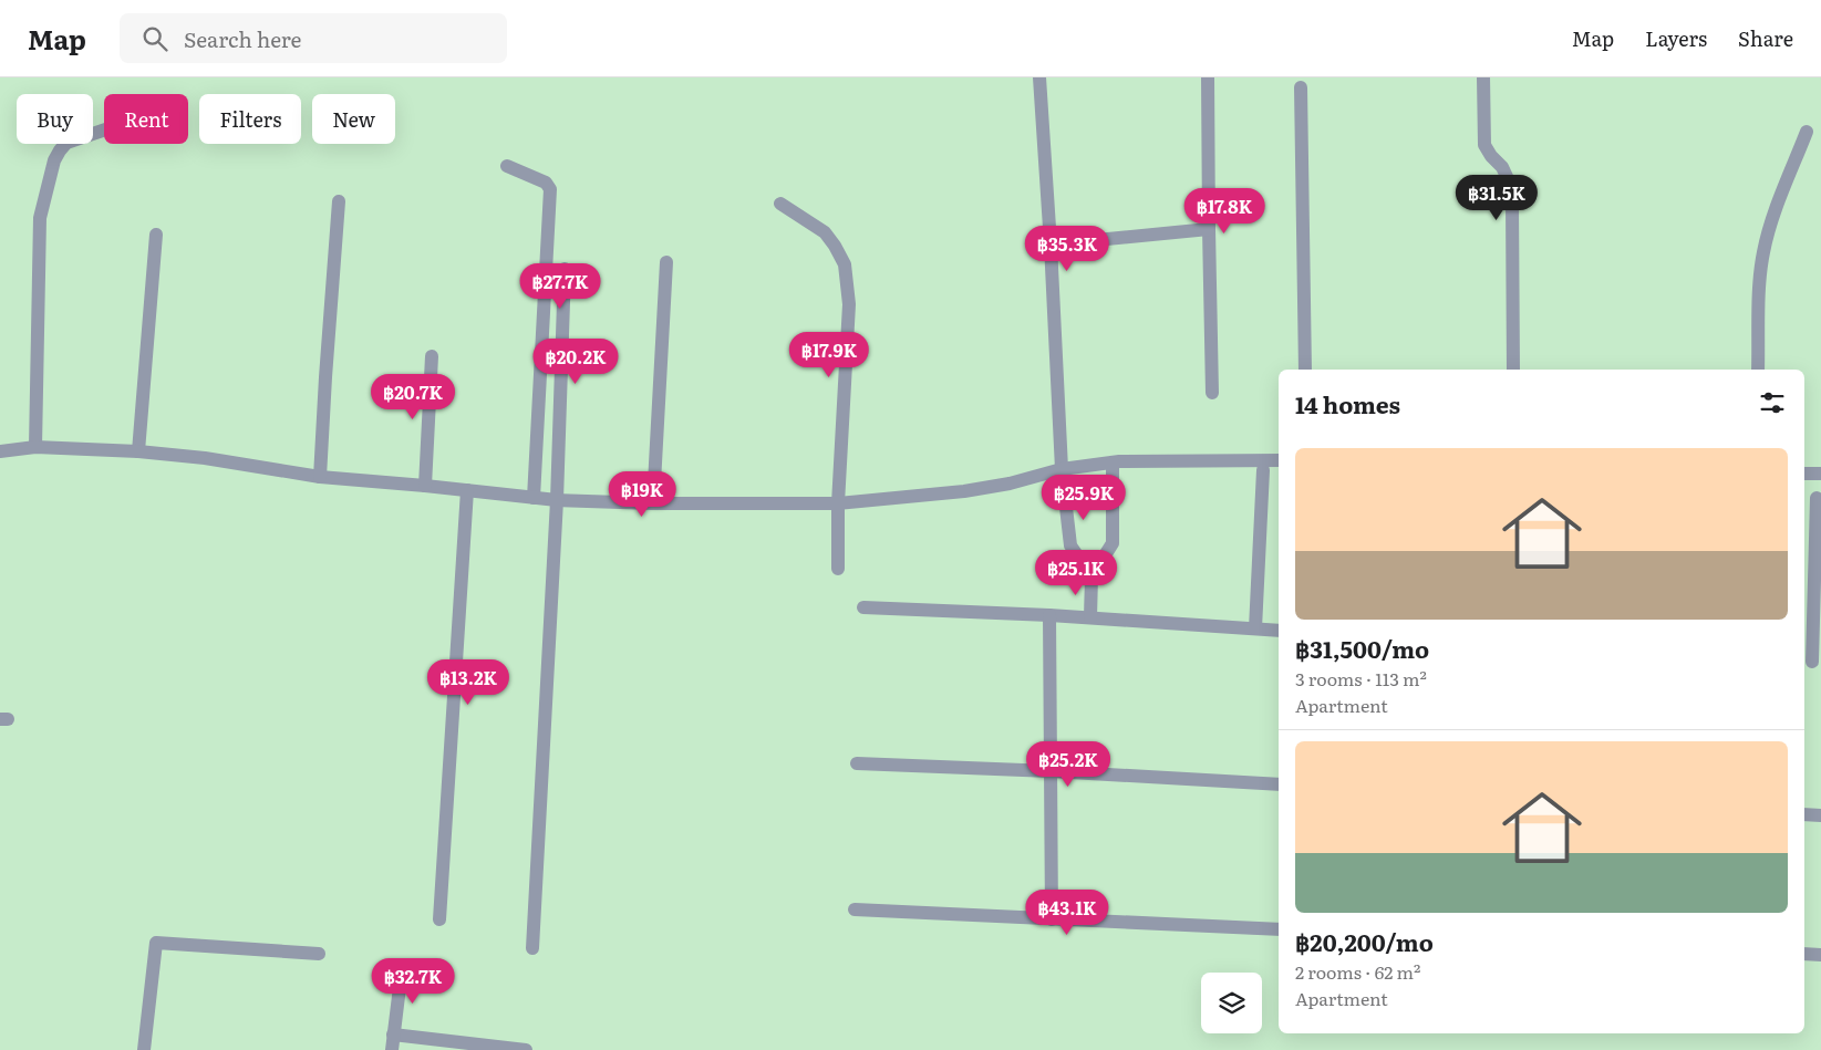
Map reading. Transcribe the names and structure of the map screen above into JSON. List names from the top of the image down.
{
  "page": {
    "header": "Map",
    "search": "Search here",
    "nav": ["Map", "Layers", "Share"],
    "chip": [
      "Buy",
      "Rent",
      "Filters",
      "New"
    ],
    "price": [
      "฿31.5K",
      "฿17.8K",
      "฿35.3K",
      "฿27.7K",
      "฿17.9K",
      "฿20.2K",
      "฿20.7K",
      "฿19K",
      "฿25.9K",
      "฿25.1K",
      "฿13.2K",
      "฿25.2K",
      "฿43.1K",
      "฿32.7K"
    ],
    "heading": "14 homes",
    "list": [
      {
        "name": "฿31,500/mo",
        "note": "3 rooms · 113 m² · Apartment"
      },
      {
        "name": "฿20,200/mo",
        "note": "2 rooms · 62 m² · Apartment"
      }
    ]
  }
}
